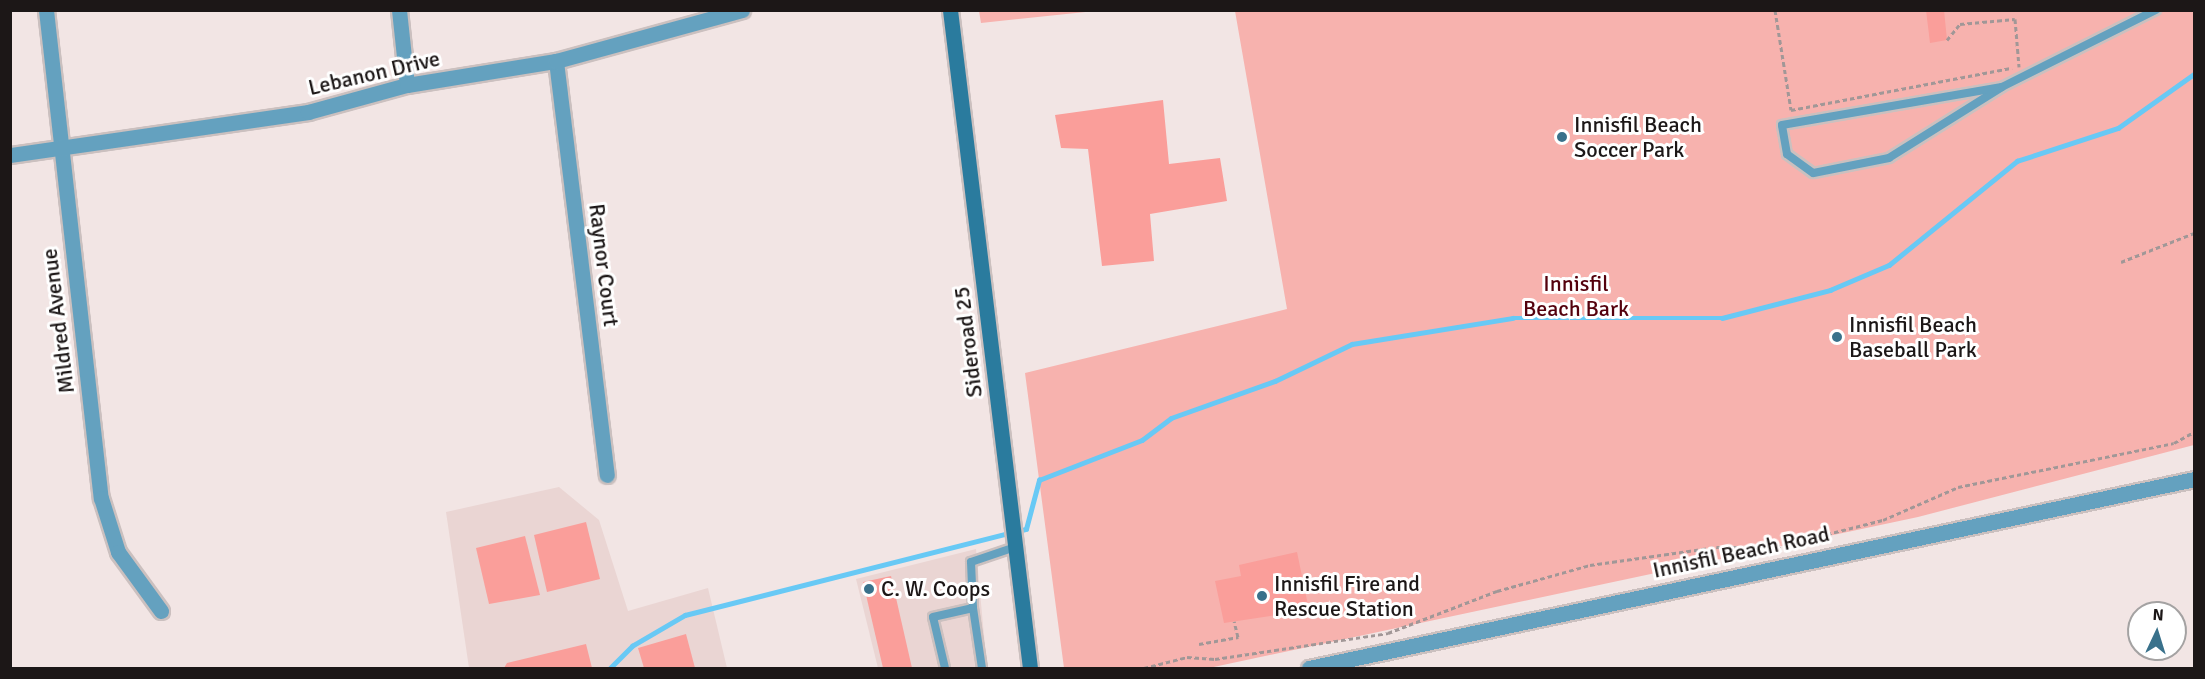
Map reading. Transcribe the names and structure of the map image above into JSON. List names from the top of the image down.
{
  "streets": {
    "main road": ["Sideroad 25"],
    "street": [
      "Lebanon Drive",
      "Raynor Court",
      "Mildred Avenue",
      "Innisfil Beach Road"
    ]
  },
  "crossings": [
    ["Lebanon Drive", "Raynor Court"],
    ["Lebanon Drive", "Mildred Avenue"]
  ],
  "parks": ["Innisfil Beach Bark"],
  "places": [
    "Innisfil Beach Soccer Park",
    "Innisfil Beach Baseball Park",
    "C. W. Coops",
    "Innisfil Fire and Rescue Station"
  ],
  "north": "top"
}
